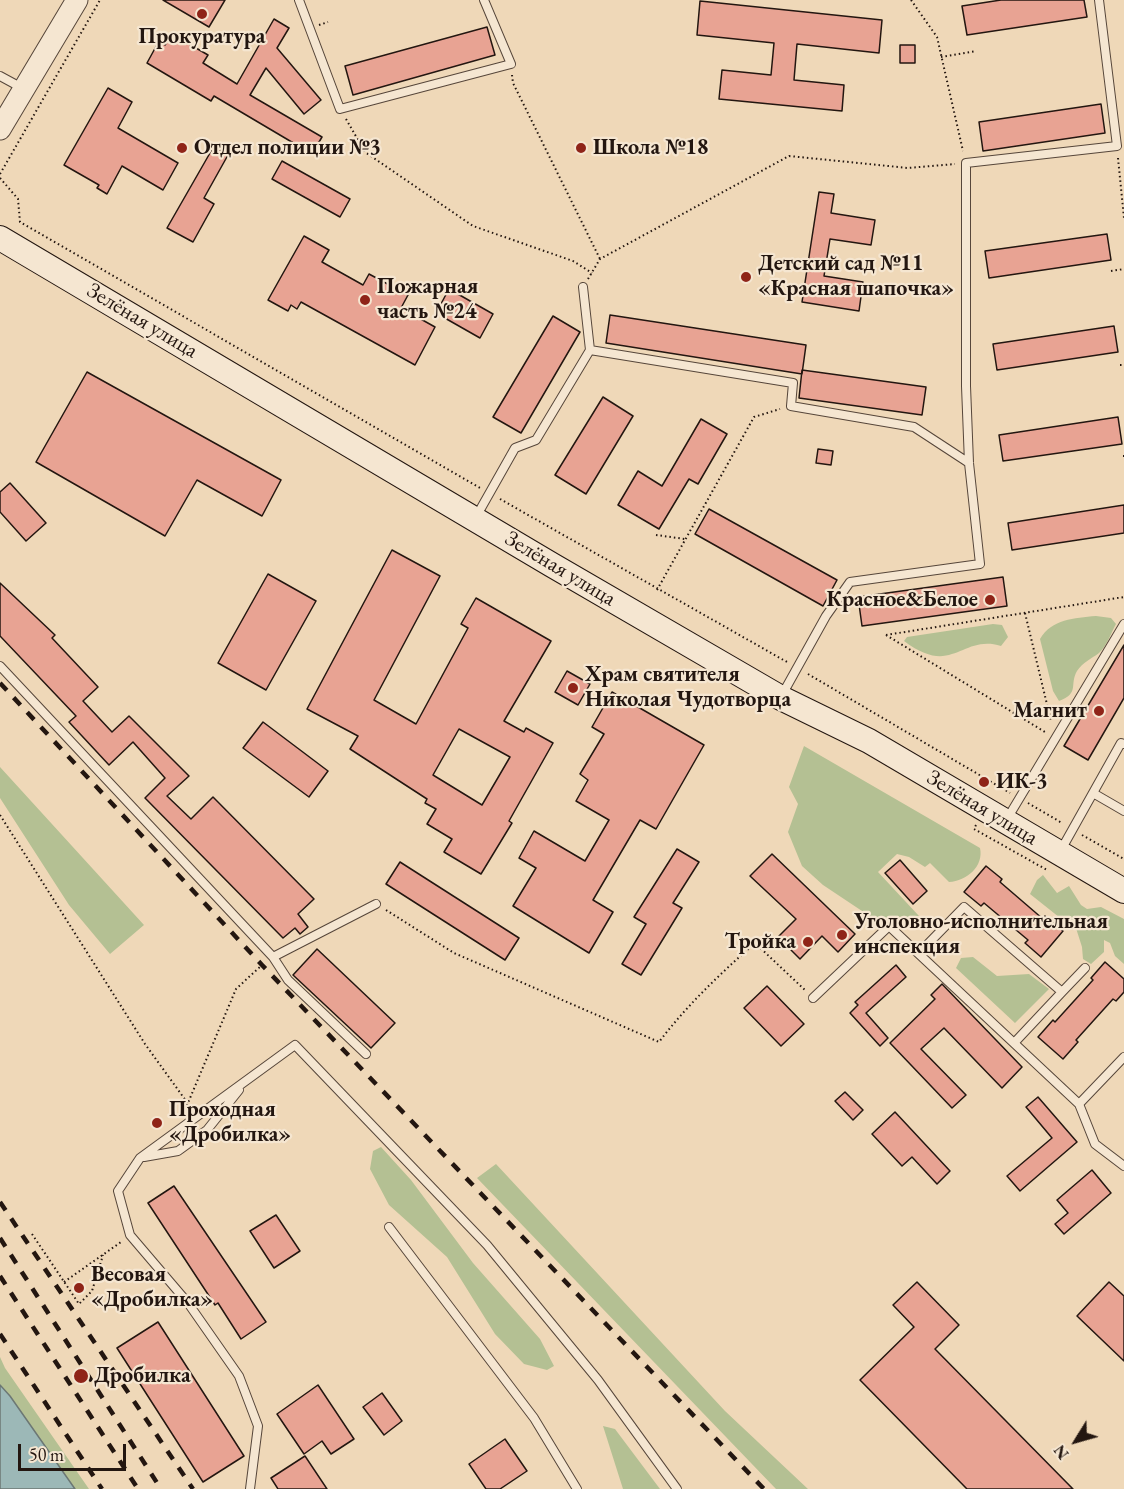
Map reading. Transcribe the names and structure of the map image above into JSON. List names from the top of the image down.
{
  "streets": {
    "main road": ["Зелёная улица"]
  },
  "places": [
    "Прокуратура",
    "Отдел полиции №3",
    "Школа №18",
    "Детский сад №11 «Красная шапочка»",
    "Пожарная часть №24",
    "Красное&Белое",
    "Храм святителя Николая Чудотворца",
    "Магнит",
    "ИК-3",
    "Уголовно-исполнительная инспекция",
    "Тройка",
    "Проходная «Дробилка»",
    "Весовая «Дробилка»",
    "Дробилка"
  ],
  "scale_bar": "50 m",
  "north": "bottom left"
}
